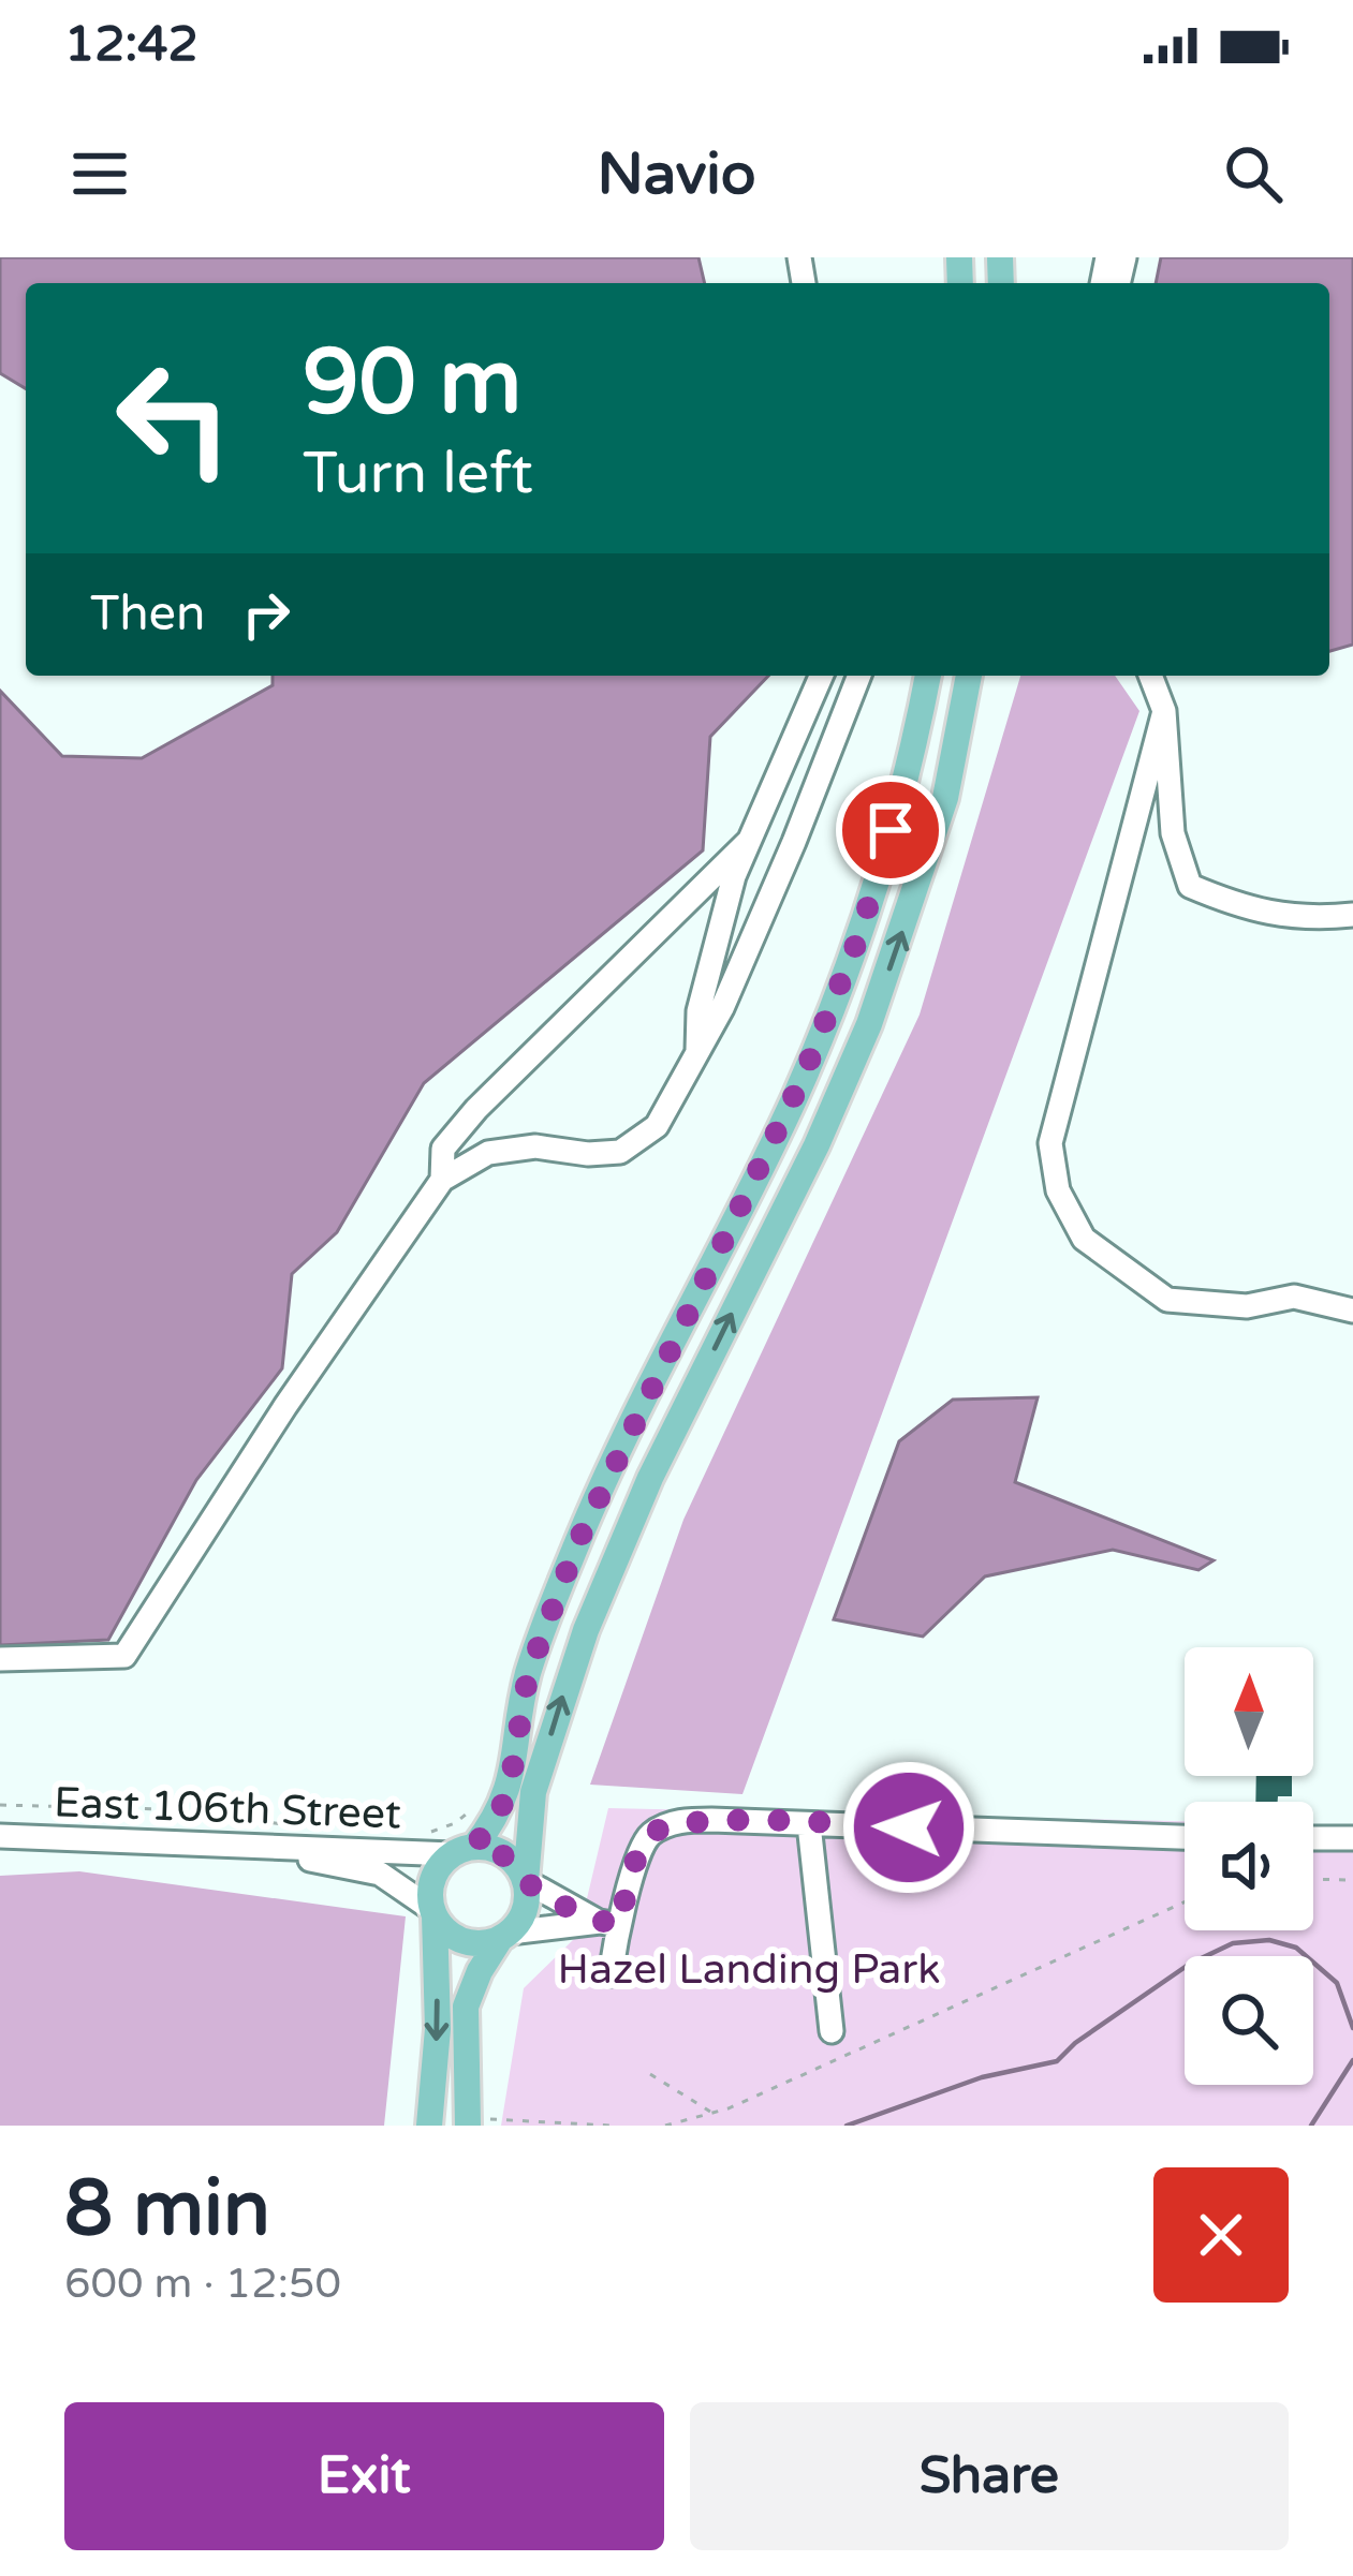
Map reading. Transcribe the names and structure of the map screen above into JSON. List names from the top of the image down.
{
  "streets": {
    "street": ["East 106th Street"]
  },
  "parks": ["Hazel Landing Park"],
  "north": "top",
  "page": {
    "status": "12:42",
    "header": "Navio",
    "turn": ["90 m", "Turn left"],
    "then": "Then",
    "heading": ["8 min", "600 m · 12:50"],
    "buttons": ["Exit", "Share"]
  }
}
